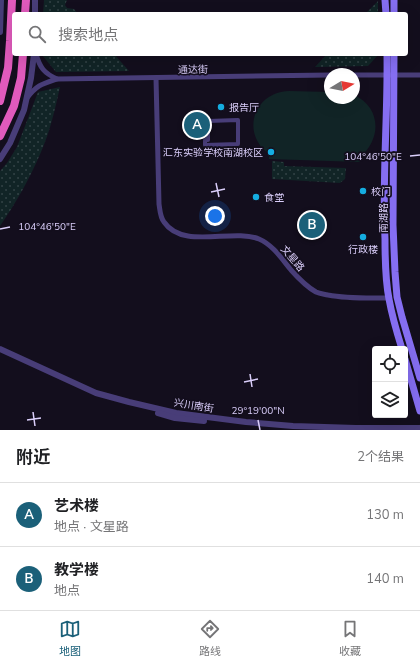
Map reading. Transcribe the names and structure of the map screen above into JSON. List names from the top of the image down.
{
  "streets": {
    "main road": ["南湖路"],
    "street": ["通达街", "文星路", "兴川南街"]
  },
  "crossings": [
    ["通达街", "文星路"],
    ["南湖路", "文星路"]
  ],
  "places": [
    "报告厅",
    "汇东实验学校南湖校区",
    "校门",
    "食堂",
    "行政楼"
  ],
  "north": "right",
  "page": {
    "search": "搜索地点",
    "pins": ["A", "B"],
    "heading": ["附近", "2个结果"],
    "list": [
      {
        "mark": "A",
        "name": "艺术楼",
        "note": "地点 · 文星路",
        "value": "130 m"
      },
      {
        "mark": "B",
        "name": "教学楼",
        "note": "地点",
        "value": "140 m"
      }
    ],
    "nav": ["地图", "路线", "收藏"]
  },
  "coordinates": ["104°46'50\"E", "29°19'00\"N"]
}
